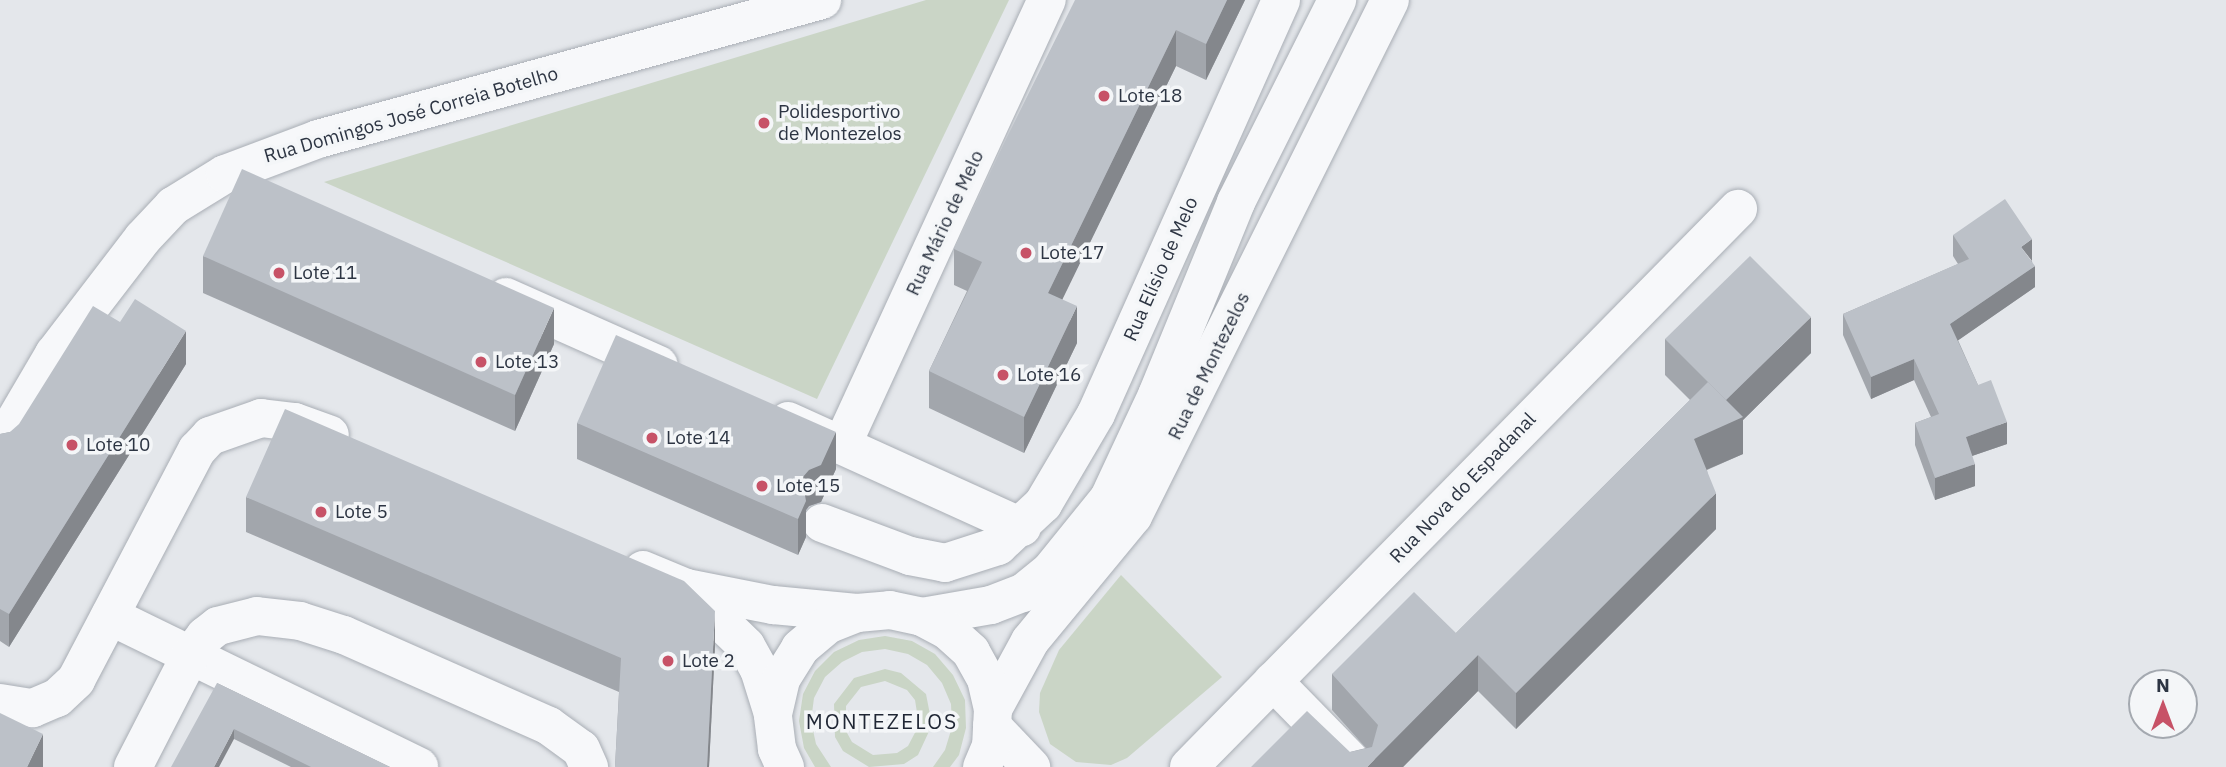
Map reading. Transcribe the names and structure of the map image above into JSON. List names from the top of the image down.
{
  "streets": {
    "street": [
      "Rua Domingos José Correia Botelho",
      "Rua Mário de Melo",
      "Rua Elísio de Melo",
      "Rua de Montezelos",
      "Rua Nova do Espadanal"
    ]
  },
  "districts": ["MONTEZELOS"],
  "places": [
    "Lote 18",
    "Polidesportivo de Montezelos",
    "Lote 17",
    "Lote 11",
    "Lote 13",
    "Lote 16",
    "Lote 14",
    "Lote 10",
    "Lote 15",
    "Lote 5",
    "Lote 2"
  ],
  "north": "top"
}
